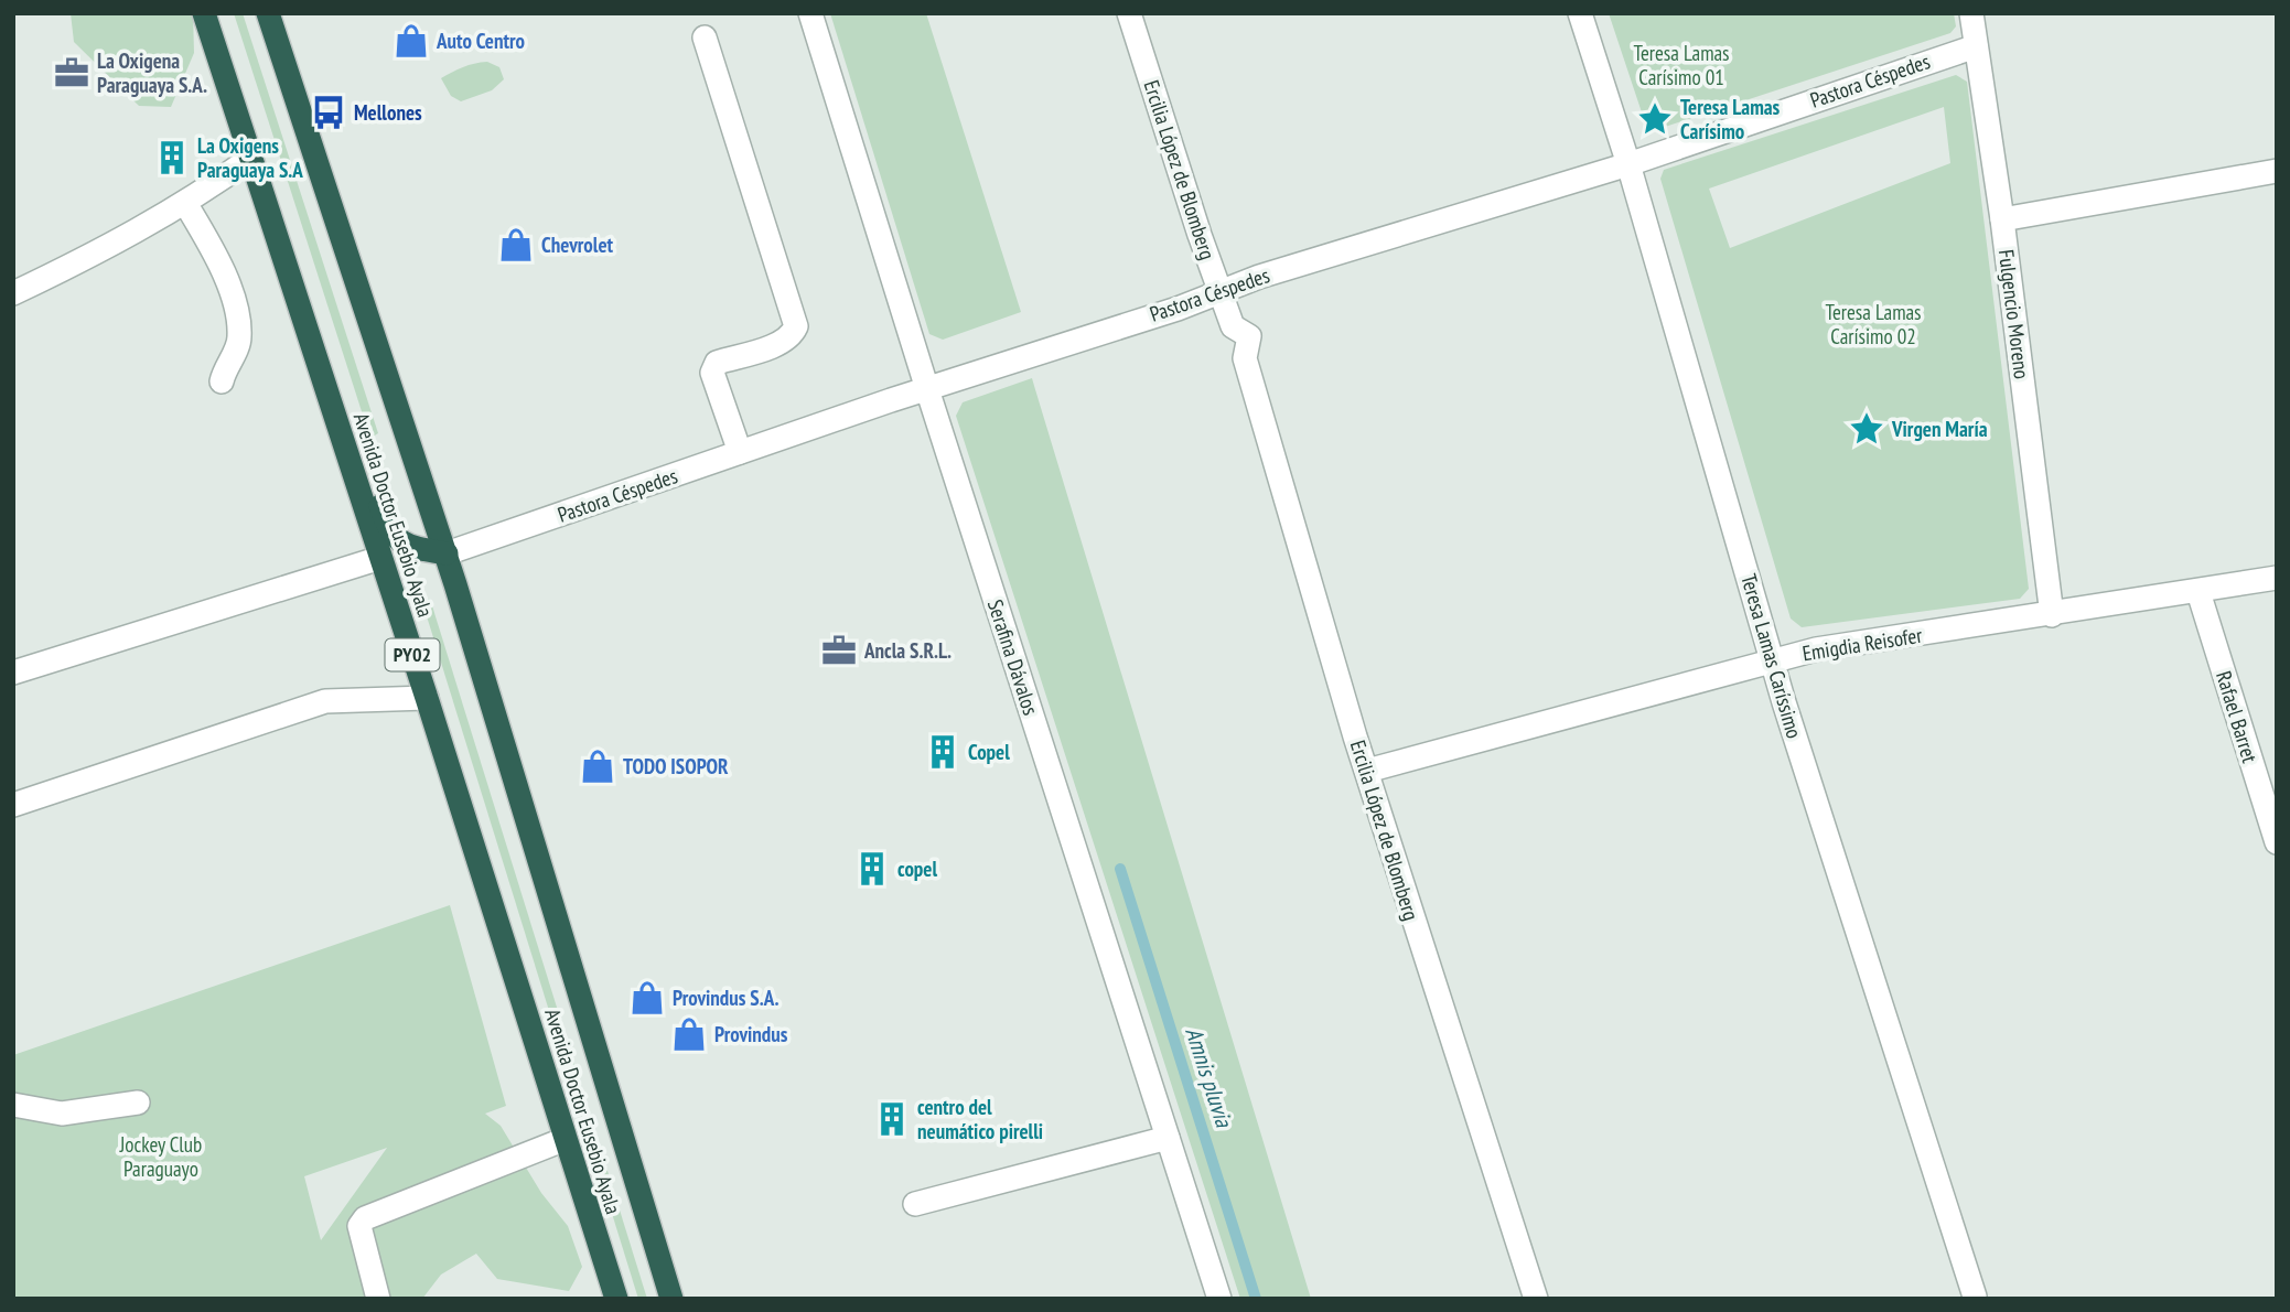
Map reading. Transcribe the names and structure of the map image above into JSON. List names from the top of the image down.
{
  "streets": {
    "highway": ["Avenida Doctor Eusebio Ayala", "PY02"],
    "street": [
      "Pastora Céspedes",
      "Ercilia López de Blomberg",
      "Fulgencio Moreno",
      "Emigdia Reisofer",
      "Teresa Lamas Caríssimo",
      "Serafina Dávalos",
      "Rafael Barret"
    ]
  },
  "crossings": [
    ["Pastora Céspedes", "Ercilia López de Blomberg"],
    ["Pastora Céspedes", "Fulgencio Moreno"],
    ["Pastora Céspedes", "Avenida Doctor Eusebio Ayala"],
    ["Pastora Céspedes", "Teresa Lamas Caríssimo"],
    ["Pastora Céspedes", "Serafina Dávalos"],
    ["Ercilia López de Blomberg", "Emigdia Reisofer"],
    ["Fulgencio Moreno", "Emigdia Reisofer"],
    ["Emigdia Reisofer", "Teresa Lamas Caríssimo"],
    ["Emigdia Reisofer", "Rafael Barret"]
  ],
  "water": ["Amnis pluvia"],
  "parks": ["Teresa Lamas Carísimo 01", "Teresa Lamas Carísimo 02", "Jockey Club Paraguayo"],
  "places": {
    "shop": [
      "Auto Centro",
      "Chevrolet",
      "TODO ISOPOR",
      "Provindus S.A.",
      "Provindus"
    ],
    "office": ["La Oxigena Paraguaya S.A.", "Ancla S.R.L."],
    "bus stop": ["Mellones"],
    "place": ["Teresa Lamas Carísimo", "Virgen María"],
    "building": [
      "La Oxigens Paraguaya S.A",
      "Copel",
      "copel",
      "centro del neumático pirelli"
    ]
  }
}
